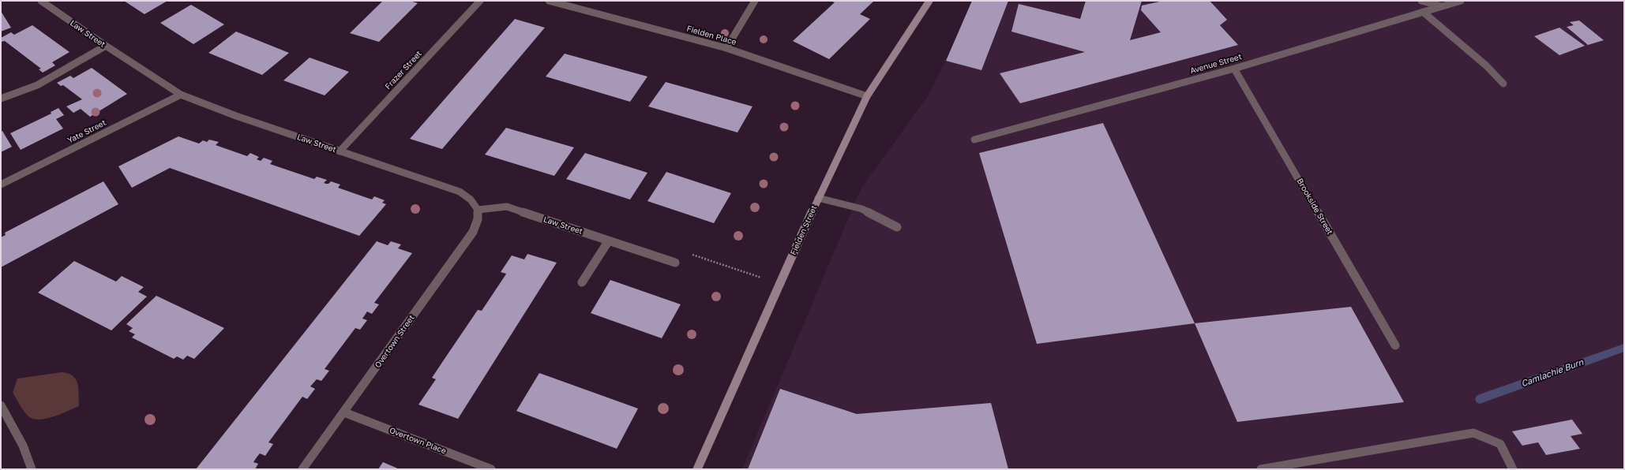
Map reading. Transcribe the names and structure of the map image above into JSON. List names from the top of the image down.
{
  "streets": {
    "main road": ["Fielden Street"],
    "street": [
      "Law Street",
      "Fielden Place",
      "Avenue Street",
      "Frazer Street",
      "Yate Street",
      "Brookside Street",
      "Overtown Street",
      "Overtown Place"
    ]
  },
  "crossings": [
    ["Law Street", "Frazer Street"],
    ["Law Street", "Yate Street"],
    ["Law Street", "Overtown Street"],
    ["Fielden Place", "Fielden Street"],
    ["Avenue Street", "Brookside Street"],
    ["Overtown Street", "Overtown Place"]
  ],
  "water": ["Camlachie Burn"]
}
